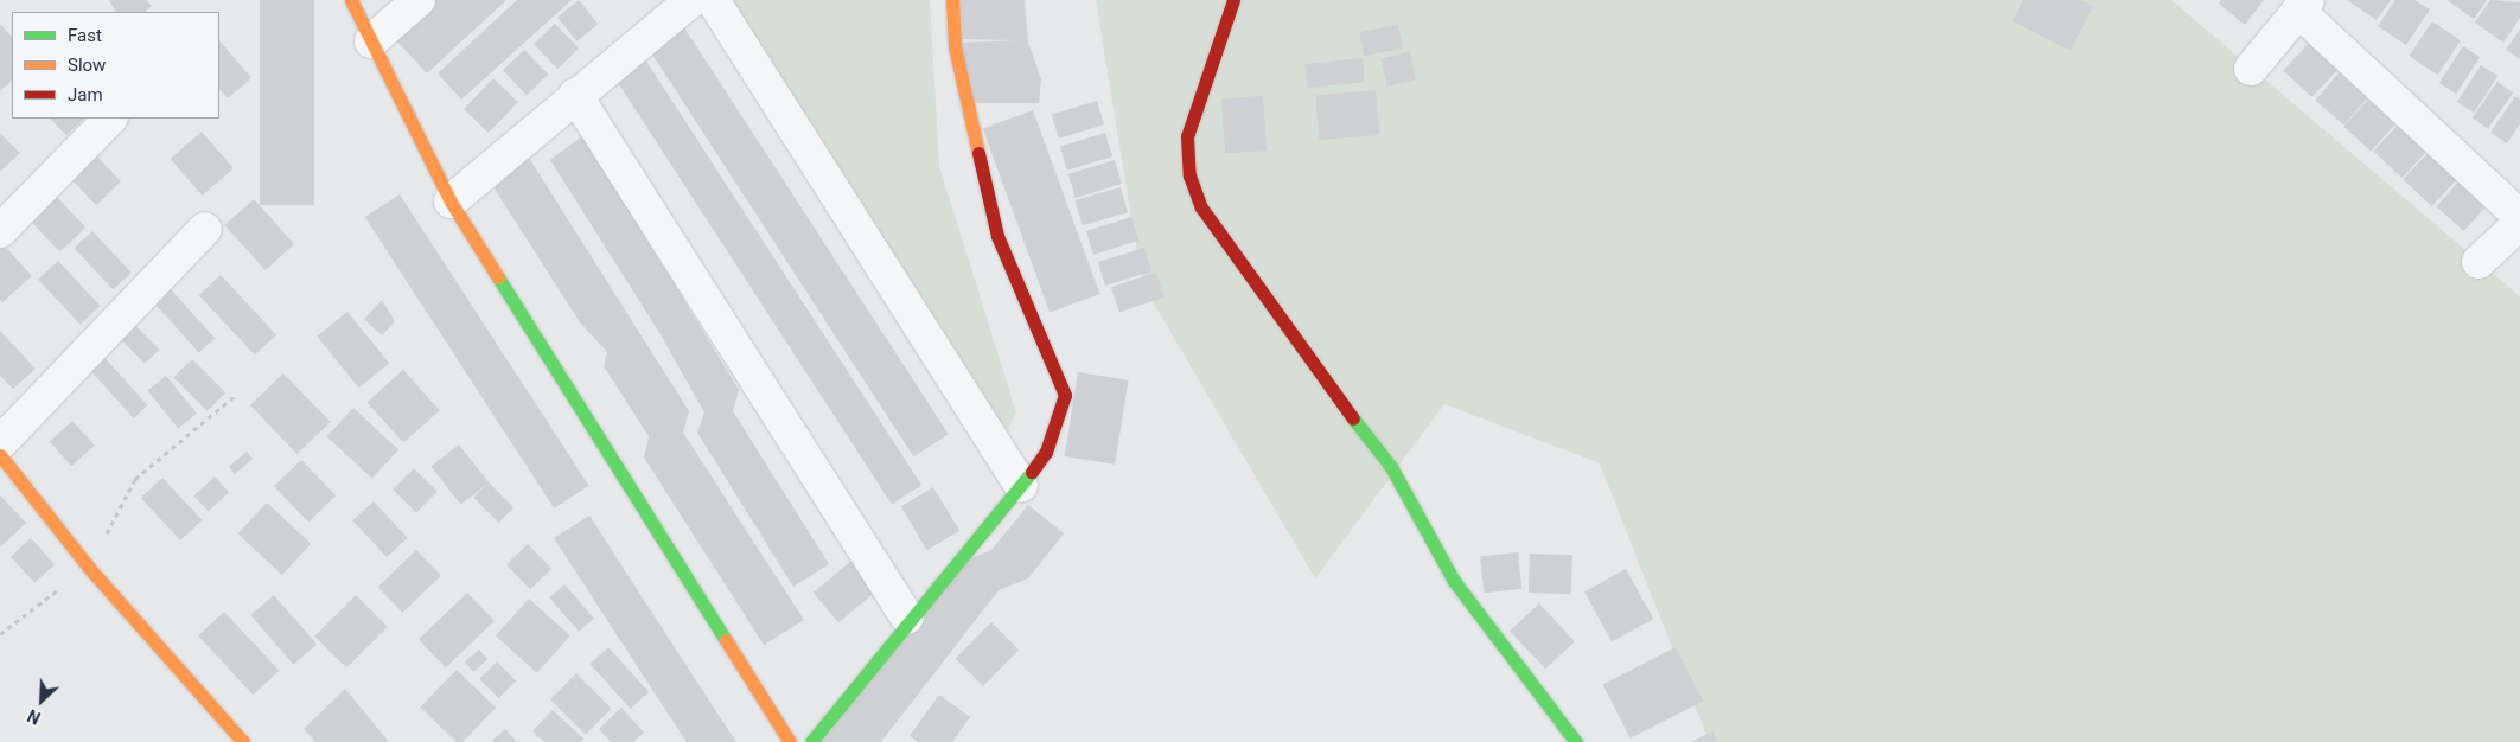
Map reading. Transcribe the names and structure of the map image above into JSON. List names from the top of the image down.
{
  "legend": ["Fast", "Slow", "Jam"],
  "north": "bottom left"
}
